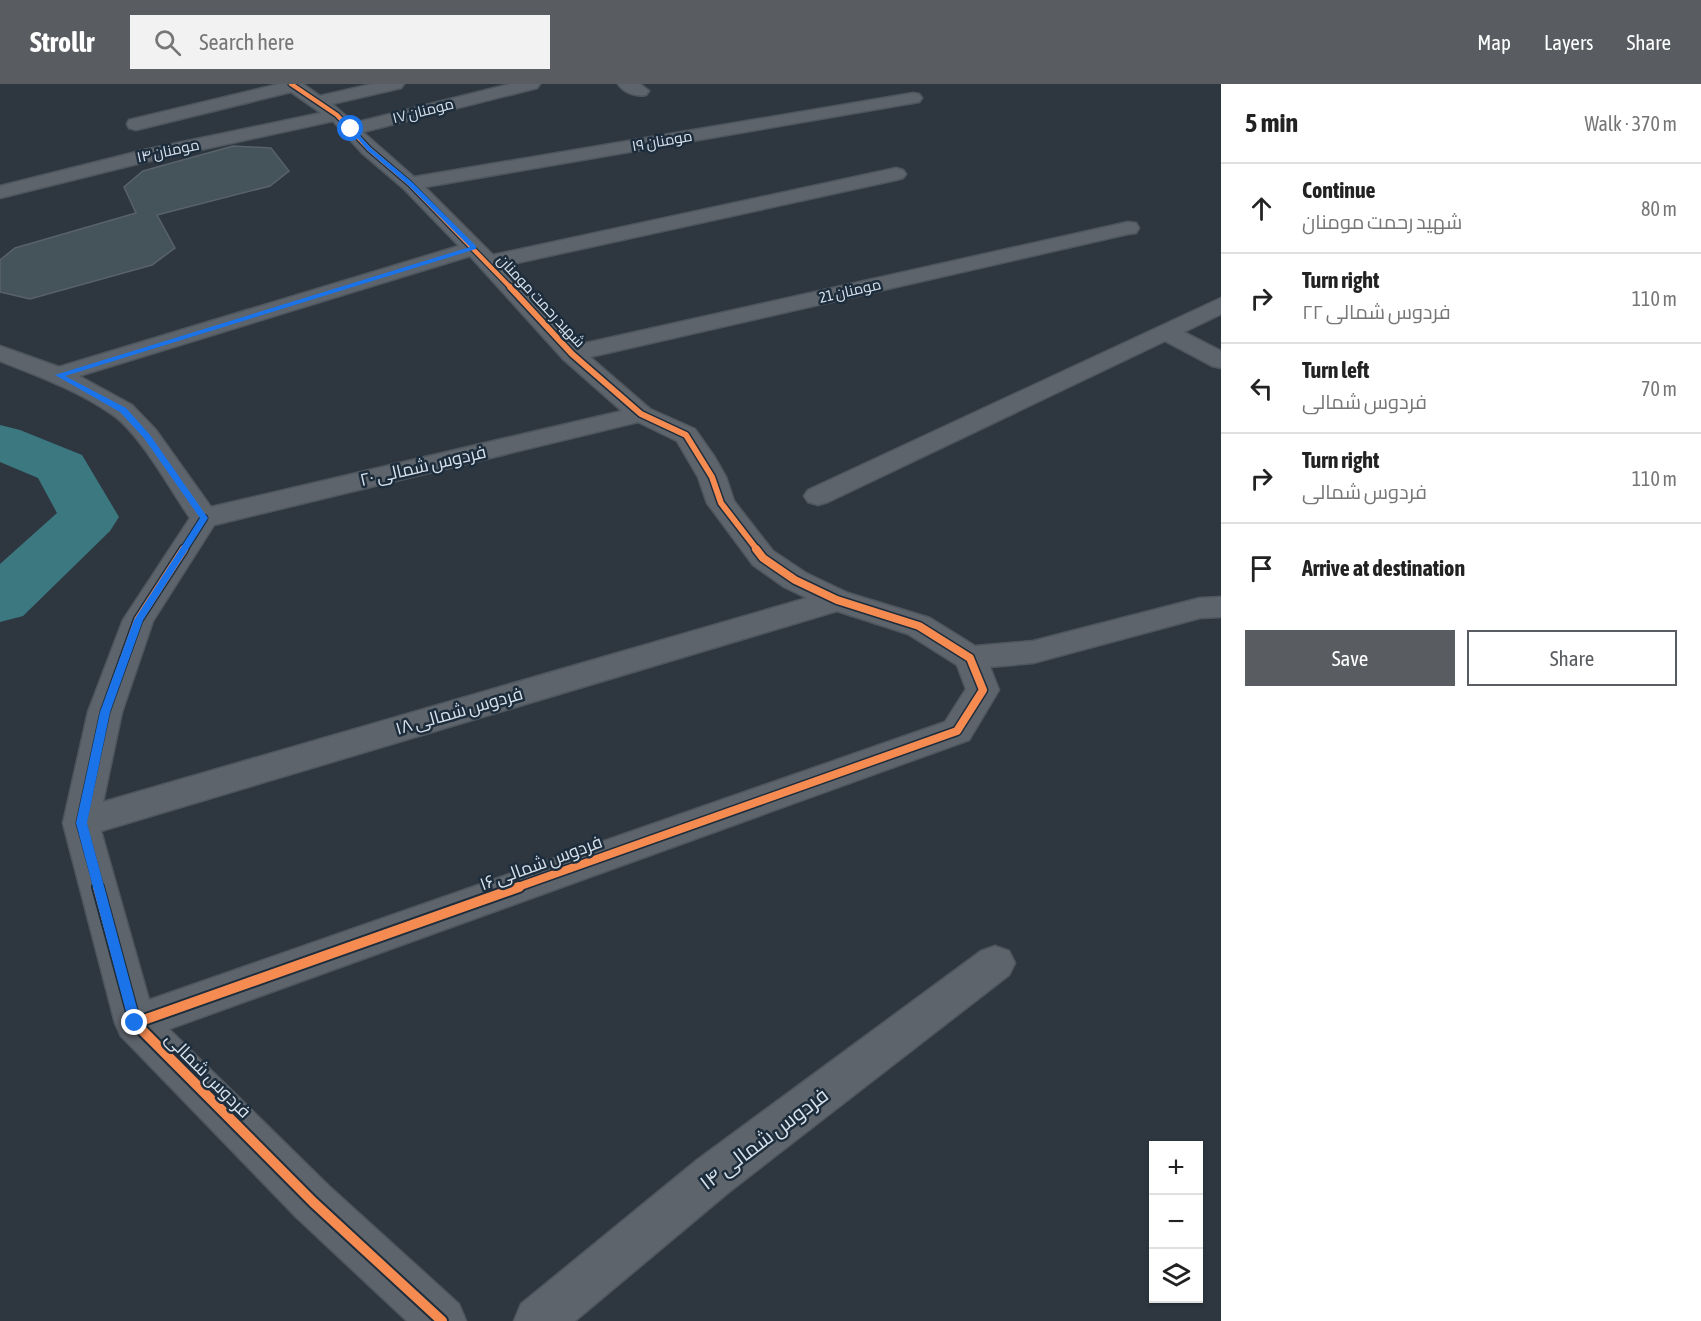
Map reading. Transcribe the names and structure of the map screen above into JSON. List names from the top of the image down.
{
  "streets": {
    "street": [
      "مومنان ۱۷",
      "مومنان ۱۹",
      "مومنان ۱۴",
      "مومنان 21",
      "شهید رحمت مومنان",
      "فردوس شمالی ۲۰",
      "فردوس شمالی ۱۸",
      "فردوس شمالی ۱۶",
      "فردوس شمالی",
      "فردوس شمالی ۱۴"
    ]
  },
  "crossings": [
    ["مومنان ۱۷", "مومنان ۱۴"],
    ["مومنان ۱۷", "شهید رحمت مومنان"],
    ["مومنان ۱۹", "شهید رحمت مومنان"],
    ["مومنان ۱۴", "شهید رحمت مومنان"],
    ["مومنان 21", "شهید رحمت مومنان"],
    ["شهید رحمت مومنان", "فردوس شمالی ۲۰"],
    ["شهید رحمت مومنان", "فردوس شمالی ۱۸"],
    ["شهید رحمت مومنان", "فردوس شمالی ۱۶"],
    ["فردوس شمالی ۲۰", "فردوس شمالی"],
    ["فردوس شمالی ۱۸", "فردوس شمالی"],
    ["فردوس شمالی ۱۶", "فردوس شمالی"]
  ],
  "page": {
    "header": "Strollr",
    "search": "Search here",
    "nav": ["Map", "Layers", "Share"],
    "heading": ["5 min", "Walk · 370 m"],
    "list": [
      ["Continue", "شهید رحمت مومنان", "80 m"],
      ["Turn right", "فردوس شمالی ۲۲", "110 m"],
      ["Turn left", "فردوس شمالی", "70 m"],
      ["Turn right", "فردوس شمالی", "110 m"],
      "Arrive at destination"
    ],
    "buttons": ["Save", "Share"],
    "map_buttons": ["+", "−"]
  }
}
